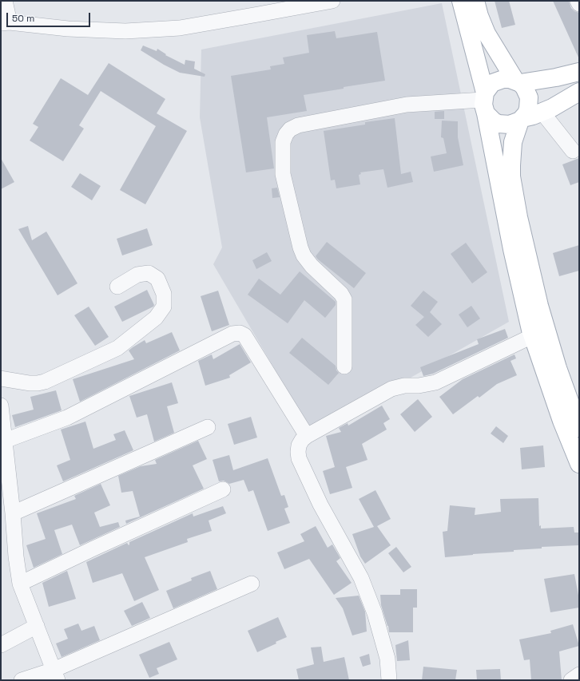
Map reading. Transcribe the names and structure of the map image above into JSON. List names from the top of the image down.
{
  "scale_bar": "50 m"
}
